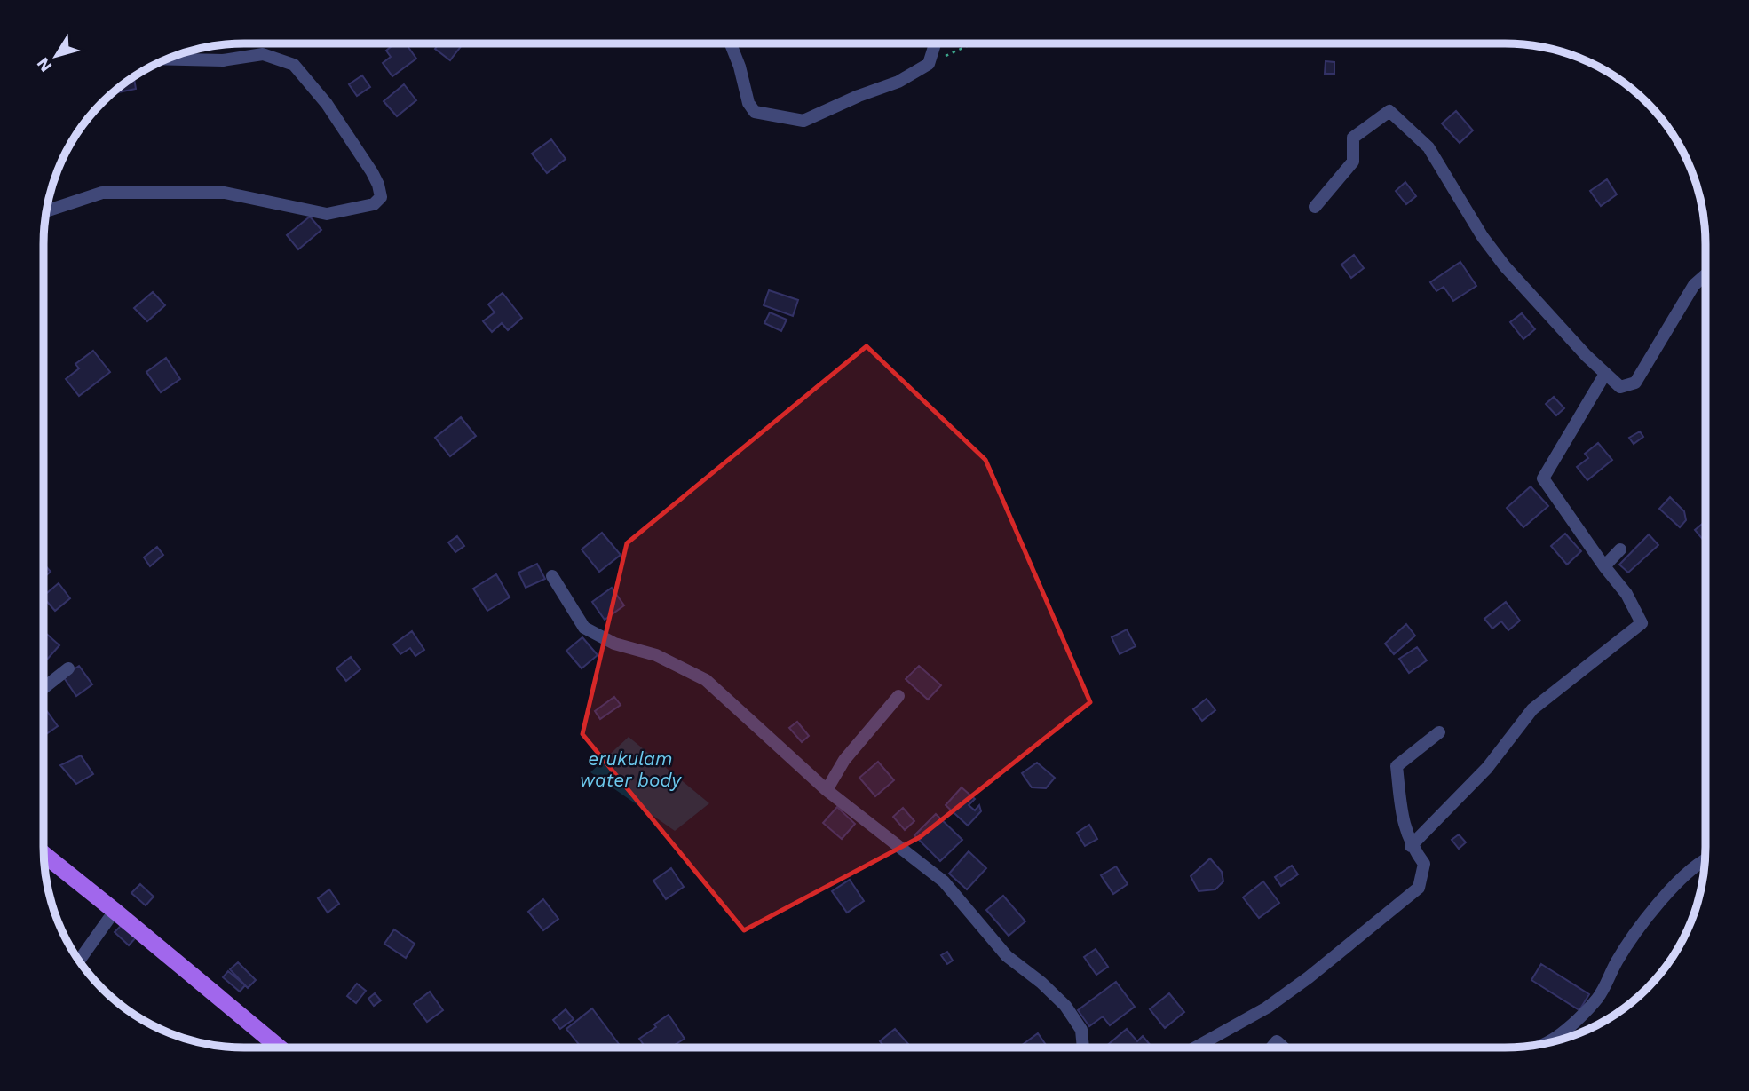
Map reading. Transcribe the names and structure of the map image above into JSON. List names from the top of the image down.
{
  "water": ["erukulam water body"],
  "north": "bottom left"
}
